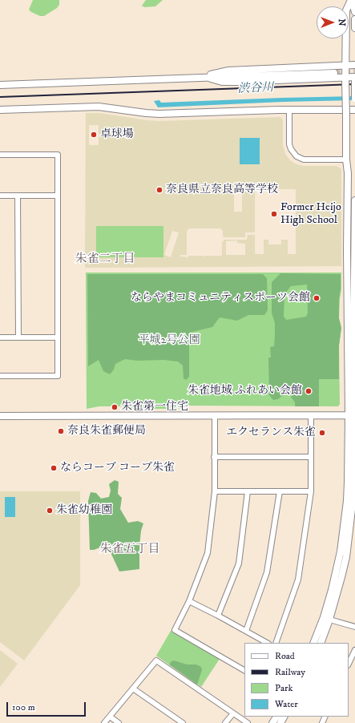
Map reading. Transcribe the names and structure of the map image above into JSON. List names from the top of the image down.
{
  "districts": ["朱雀二丁目", "朱雀五丁目"],
  "water": ["渋谷川"],
  "parks": ["平城2号公園"],
  "places": [
    "卓球場",
    "奈良県立奈良高等学校",
    "Former Heijo High School",
    "ならやまコミュニティスポーツ会館",
    "朱雀地域 ふれあい会館",
    "朱雀第一住宅",
    "奈良朱雀郵便局",
    "エクセランス朱雀",
    "ならコープ コープ朱雀",
    "朱雀幼稚園"
  ],
  "legend": [
    "Road",
    "Railway",
    "Park",
    "Water"
  ],
  "scale_bar": "100 m",
  "north": "right"
}
